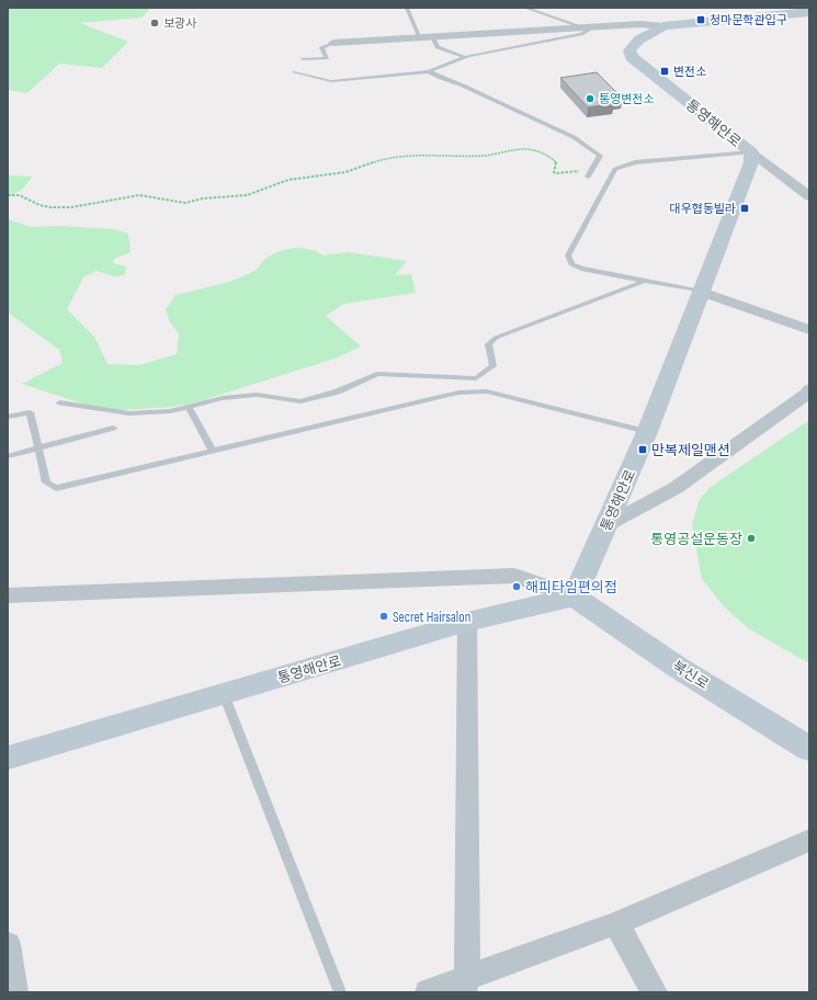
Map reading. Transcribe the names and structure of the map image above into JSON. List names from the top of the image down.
{
  "streets": {
    "street": ["통영해안로", "북신로"]
  },
  "crossings": [
    ["통영해안로", "북신로"]
  ],
  "places": {
    "transit": [
      "청마문학관입구",
      "변전소",
      "대우협동빌라",
      "만복제일맨션"
    ],
    "other": [
      "보광사",
      "통영변전소",
      "통영공설운동장",
      "해피타임편의점",
      "Secret Hairsalon"
    ]
  }
}
